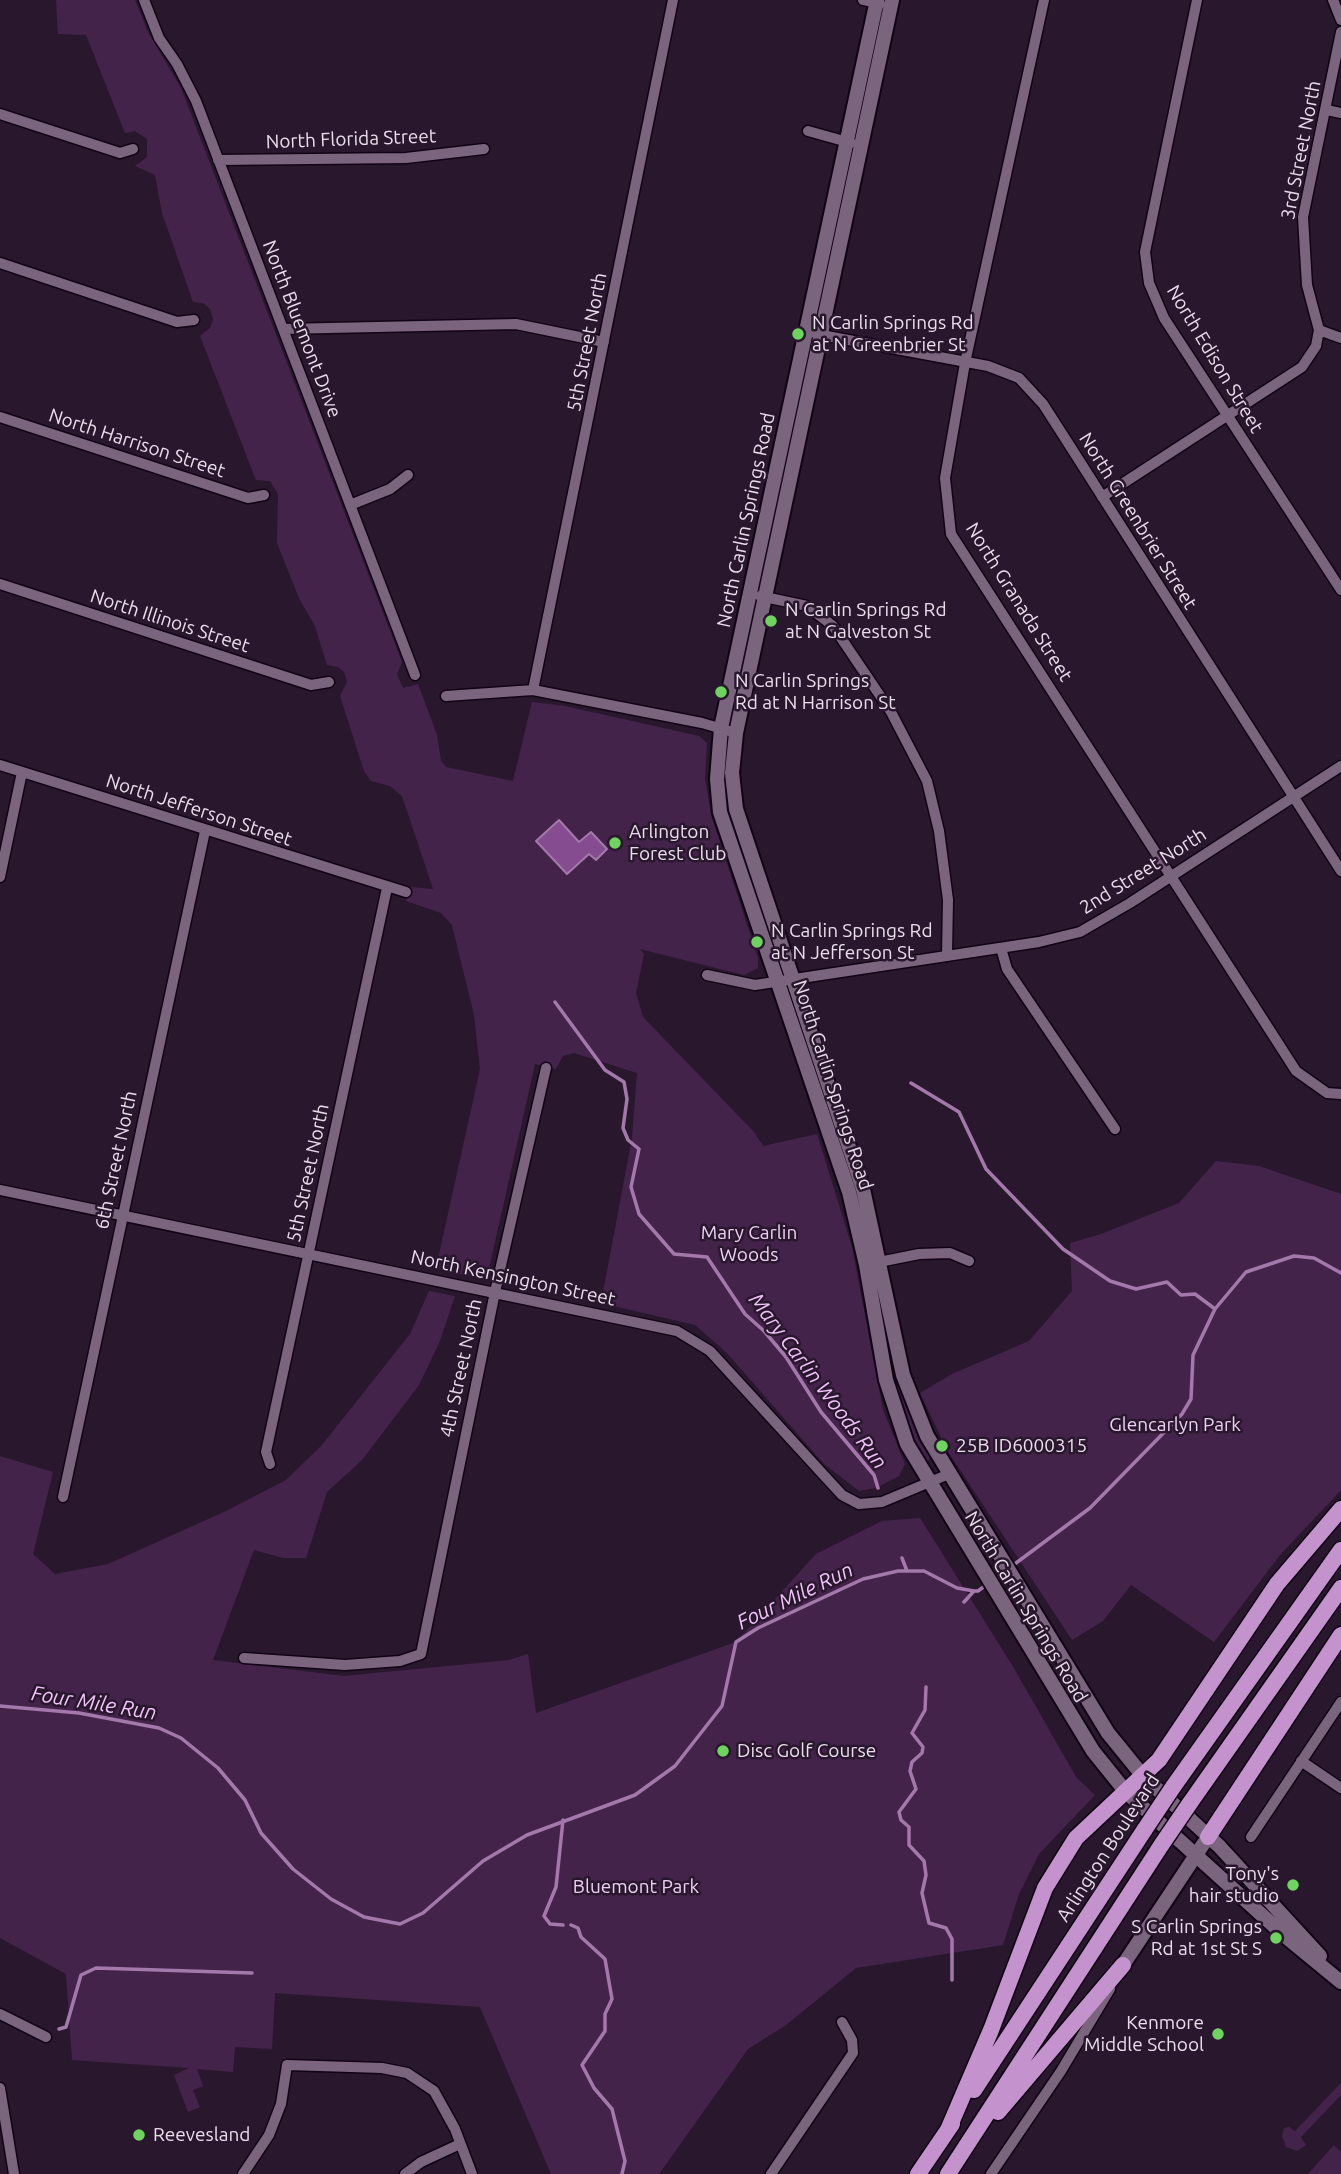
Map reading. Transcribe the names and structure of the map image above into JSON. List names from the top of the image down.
{
  "streets": {
    "highway": ["Arlington Boulevard"],
    "main road": ["North Carlin Springs Road"],
    "street": [
      "North Florida Street",
      "3rd Street North",
      "North Bluemont Drive",
      "5th Street North",
      "North Edison Street",
      "North Harrison Street",
      "North Greenbrier Street",
      "North Granada Street",
      "North Illinois Street",
      "North Jefferson Street",
      "2nd Street North",
      "6th Street North",
      "North Kensington Street",
      "4th Street North"
    ]
  },
  "crossings": [
    ["North Florida Street", "North Bluemont Drive"],
    ["5th Street North", "North Jefferson Street"],
    ["5th Street North", "North Kensington Street"],
    ["North Carlin Springs Road", "North Greenbrier Street"],
    ["North Carlin Springs Road", "2nd Street North"],
    ["North Carlin Springs Road", "North Kensington Street"],
    ["North Greenbrier Street", "North Granada Street"],
    ["North Greenbrier Street", "2nd Street North"],
    ["North Granada Street", "2nd Street North"],
    ["North Jefferson Street", "6th Street North"],
    ["6th Street North", "North Kensington Street"],
    ["North Kensington Street", "4th Street North"]
  ],
  "water": ["Mary Carlin Woods Run", "Four Mile Run"],
  "parks": ["Mary Carlin Woods", "Glencarlyn Park", "Bluemont Park"],
  "places": [
    "N Carlin Springs Rd at N Greenbrier St",
    "N Carlin Springs Rd at N Galveston St",
    "N Carlin Springs Rd at N Harrison St",
    "Arlington Forest Club",
    "N Carlin Springs Rd at N Jefferson St",
    "25B ID6000315",
    "Disc Golf Course",
    "Tony's hair studio",
    "S Carlin Springs Rd at 1st St S",
    "Kenmore Middle School",
    "Reevesland"
  ]
}
